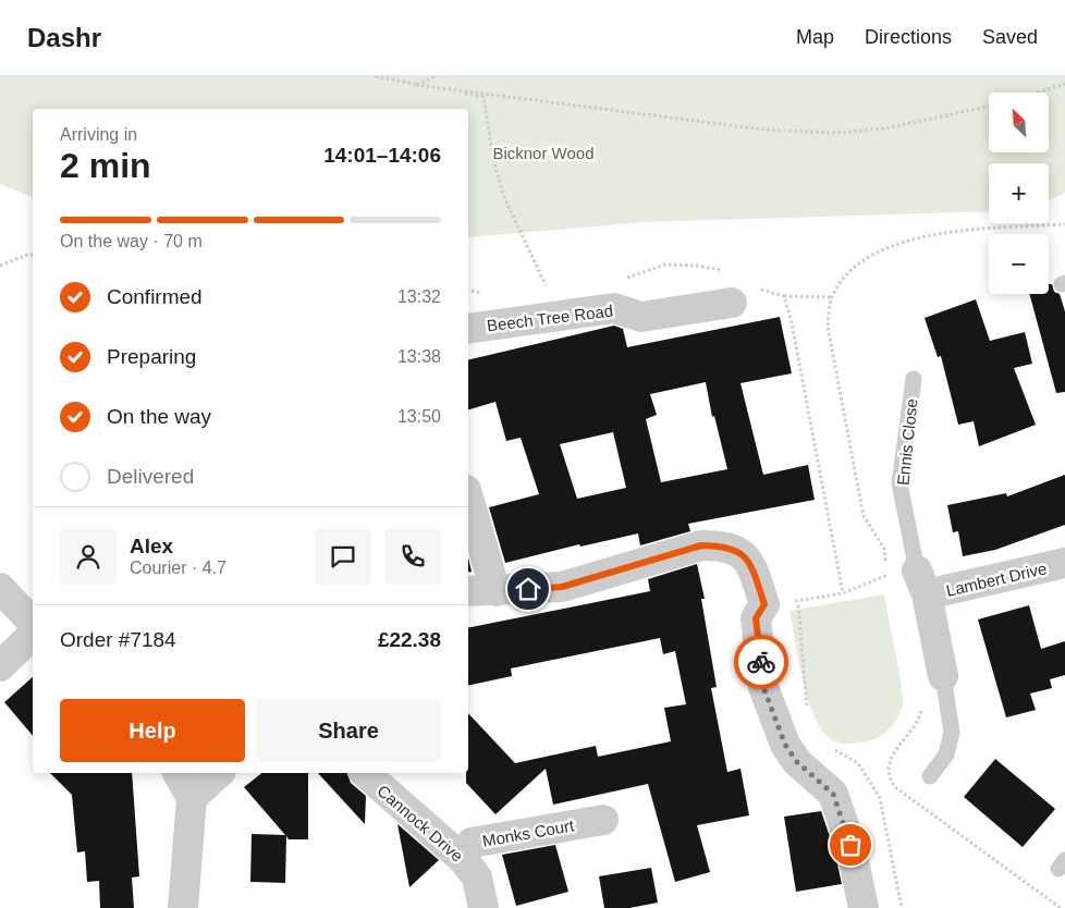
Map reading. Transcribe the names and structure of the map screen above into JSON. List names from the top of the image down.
{
  "streets": {
    "street": [
      "Beech Tree Road",
      "Lambert Drive",
      "Cannock Drive",
      "Monks Court"
    ],
    "lane": ["Ennis Close"]
  },
  "crossings": [
    ["Ennis Close", "Lambert Drive"],
    ["Cannock Drive", "Monks Court"]
  ],
  "parks": ["Bicknor Wood"],
  "north": "top left",
  "page": {
    "header": "Dashr",
    "nav": ["Map", "Directions", "Saved"],
    "map_buttons": ["+", "−"],
    "heading": ["2 min", "Arriving in", "14:01–14:06"],
    "panel": [
      "Alex",
      "Courier · 4.7",
      "Order #7184",
      "£22.38"
    ],
    "bar": "On the way · 70 m",
    "list": [
      ["Confirmed", "13:32"],
      ["Preparing", "13:38"],
      ["On the way", "13:50"],
      "Delivered"
    ],
    "buttons": ["Help", "Share"]
  }
}
